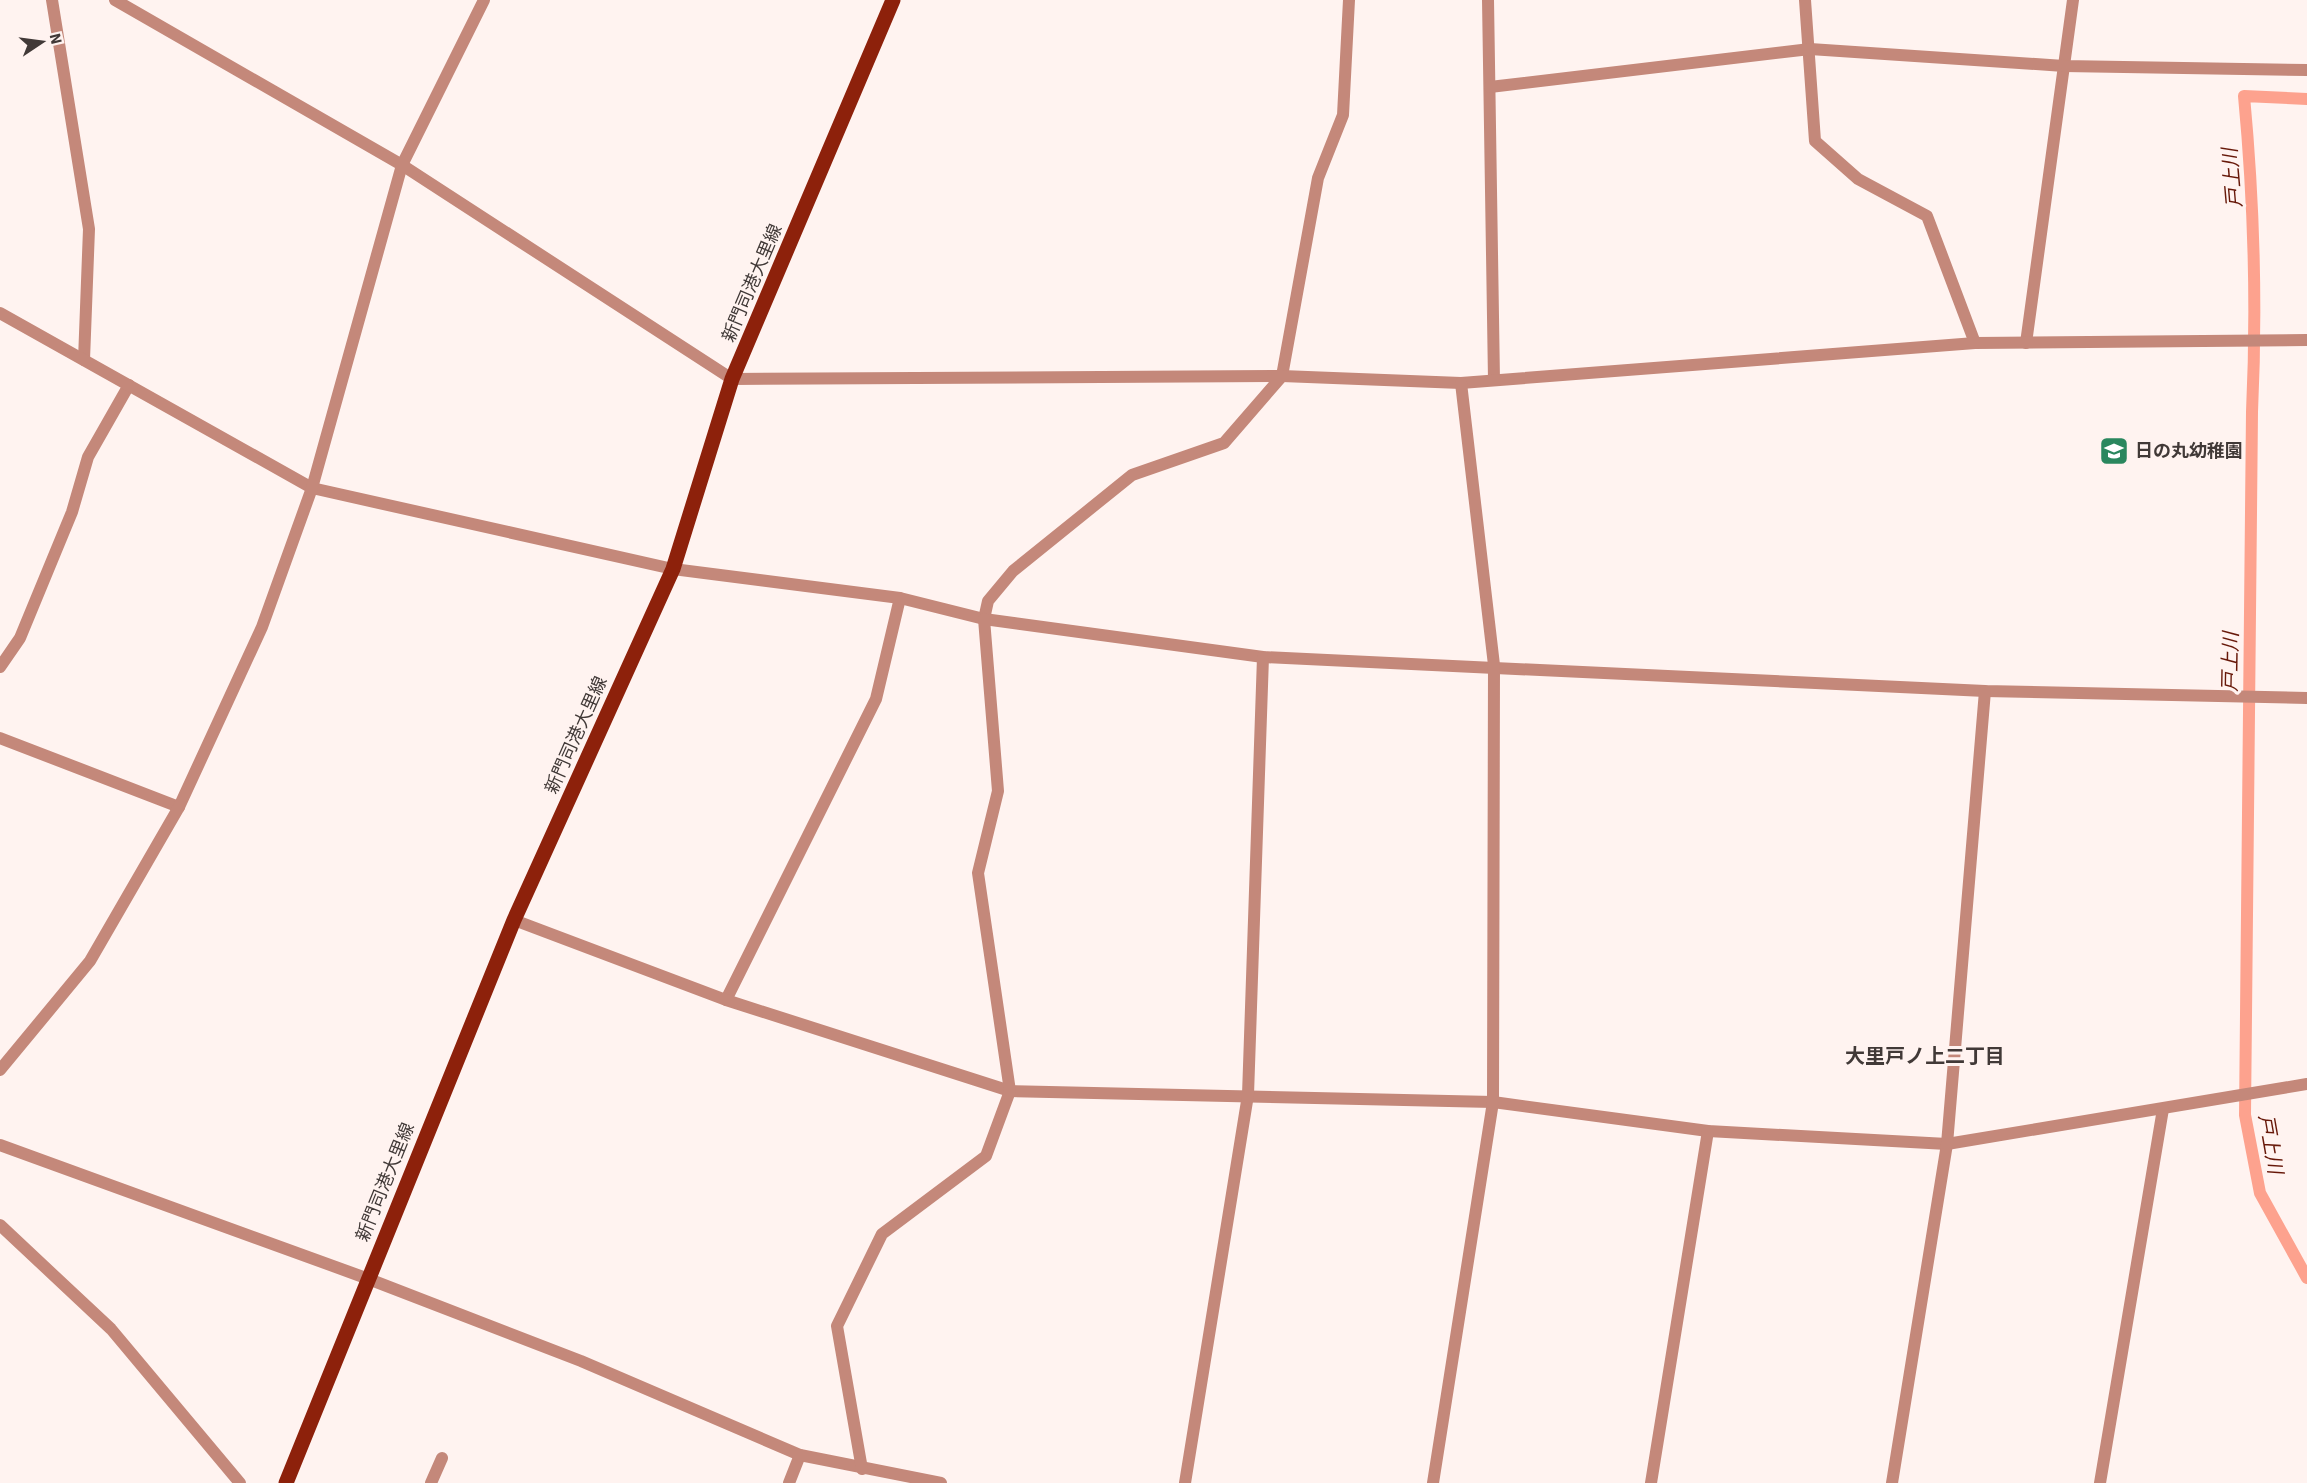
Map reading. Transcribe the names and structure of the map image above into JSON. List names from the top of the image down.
{
  "streets": {
    "main road": ["新門司港大里線"]
  },
  "districts": ["大里戸ノ上二丁目"],
  "water": ["戸上川"],
  "places": {
    "school or university": ["日の丸幼稚園"]
  },
  "north": "right"
}
